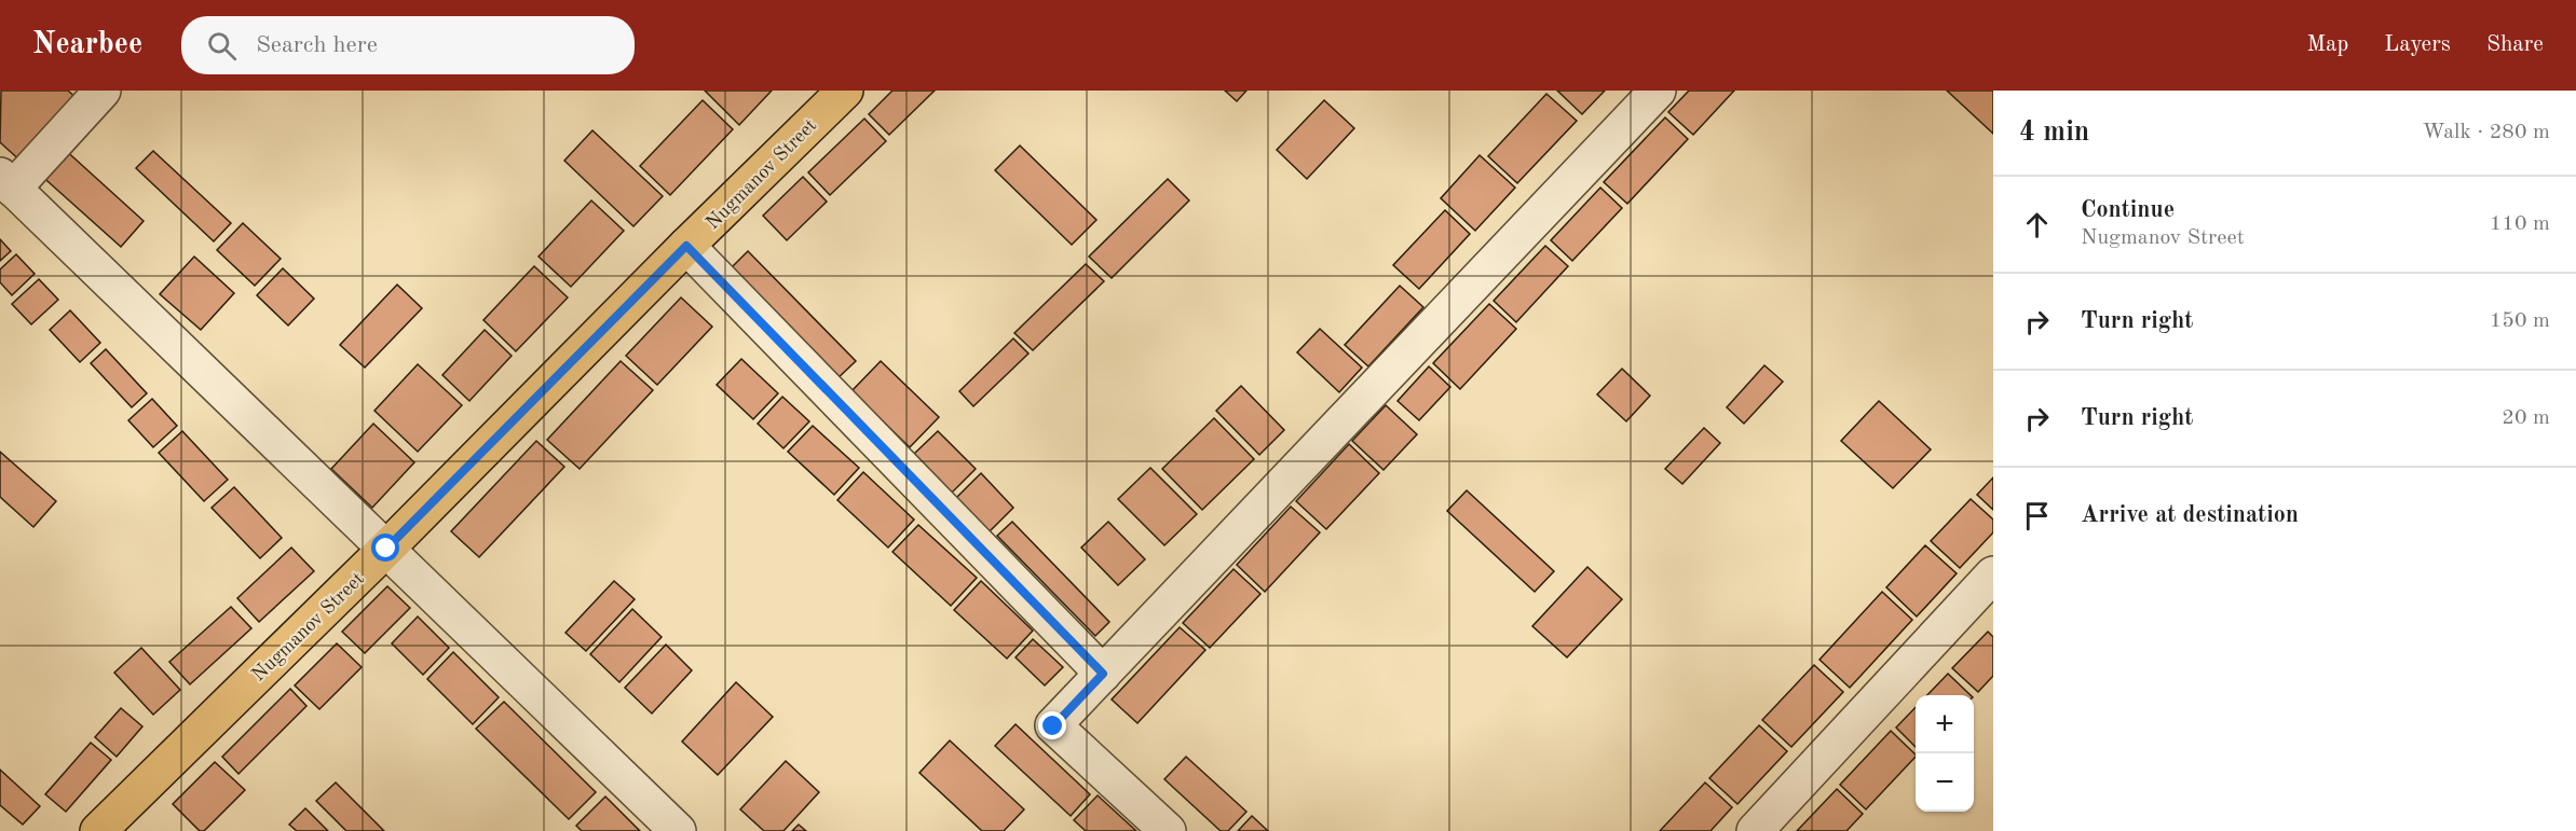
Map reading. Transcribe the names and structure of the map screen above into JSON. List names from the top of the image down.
{
  "streets": {
    "main road": ["Nugmanov Street"]
  },
  "page": {
    "header": "Nearbee",
    "search": "Search here",
    "nav": ["Map", "Layers", "Share"],
    "heading": ["4 min", "Walk · 280 m"],
    "list": [
      ["Continue", "Nugmanov Street", "110 m"],
      ["Turn right", "150 m"],
      ["Turn right", "20 m"],
      "Arrive at destination"
    ],
    "map_buttons": ["+", "−"]
  }
}
